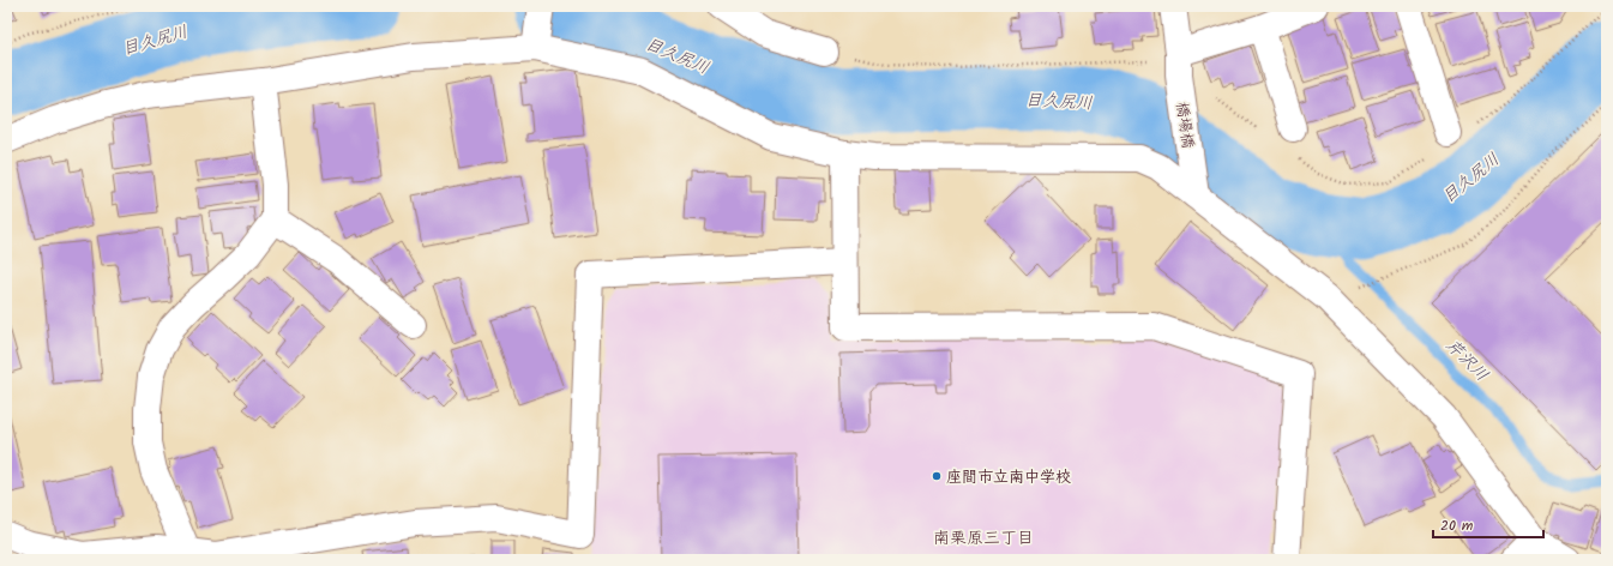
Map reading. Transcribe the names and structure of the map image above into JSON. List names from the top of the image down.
{
  "streets": {
    "street": ["橋場橋"]
  },
  "districts": ["南栗原三丁目"],
  "water": ["目久尻川", "芹沢川"],
  "places": ["座間市立南中学校"],
  "scale_bar": "20 m"
}
